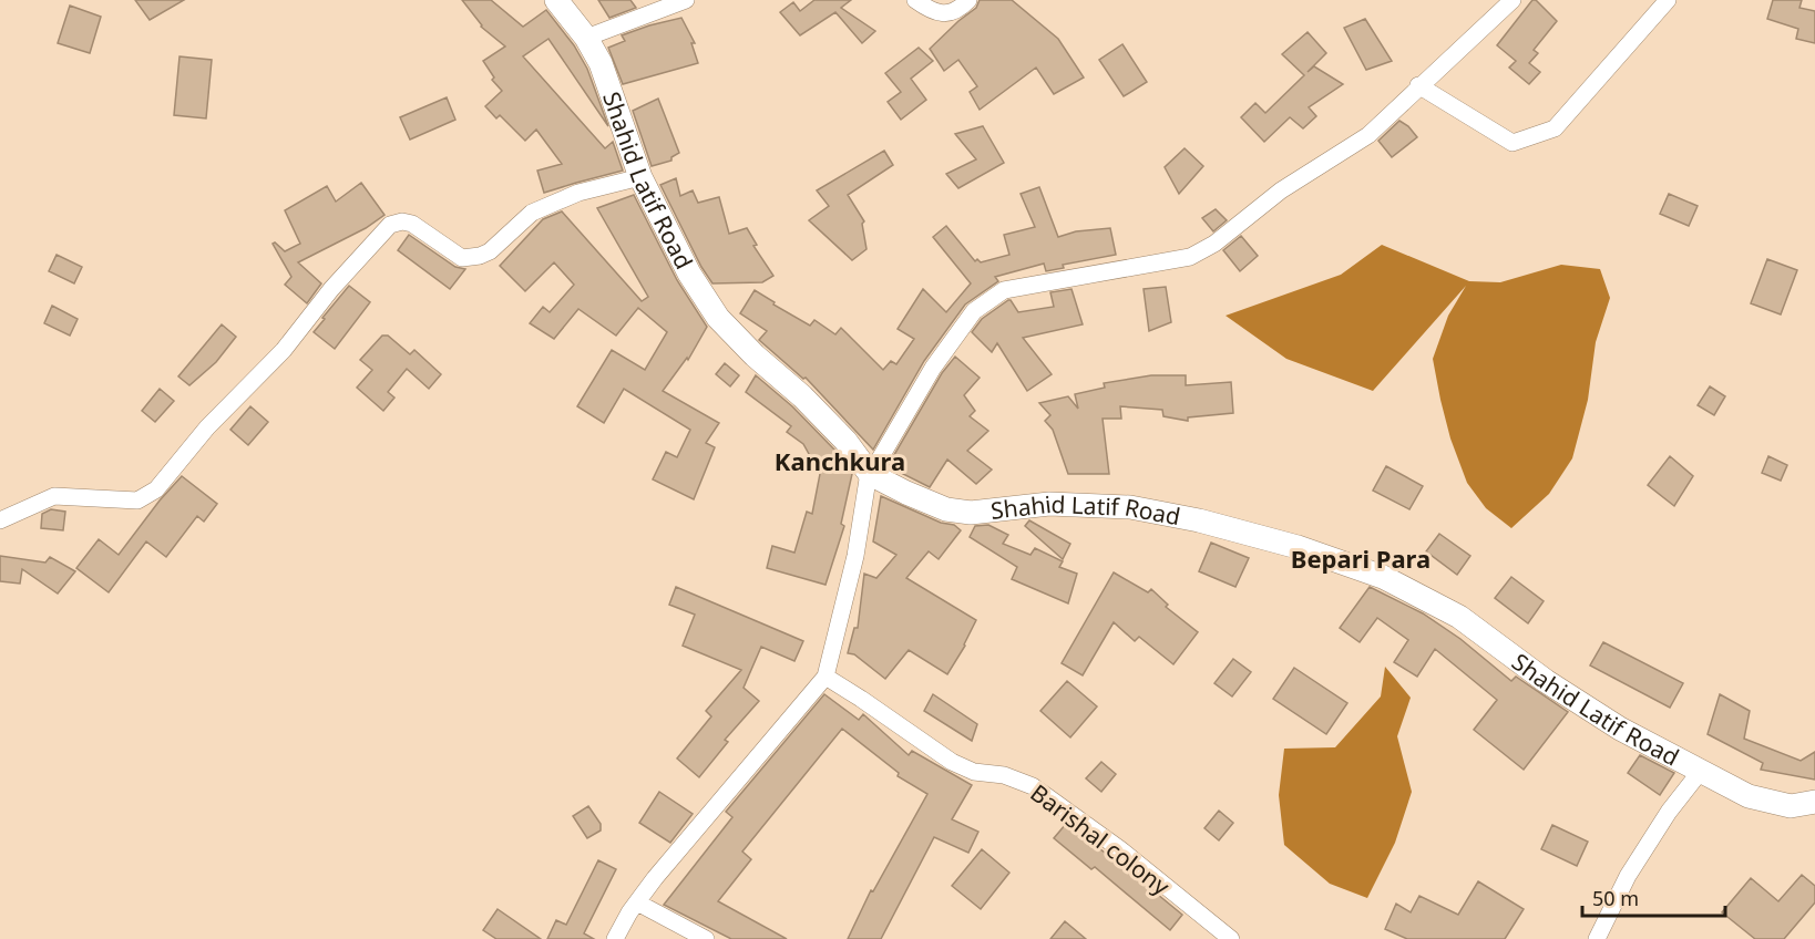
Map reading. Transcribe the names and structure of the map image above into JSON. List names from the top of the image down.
{
  "streets": {
    "street": ["Shahid Latif Road", "Barishal colony"]
  },
  "districts": ["Kanchkura", "Bepari Para"],
  "scale_bar": "50 m"
}
